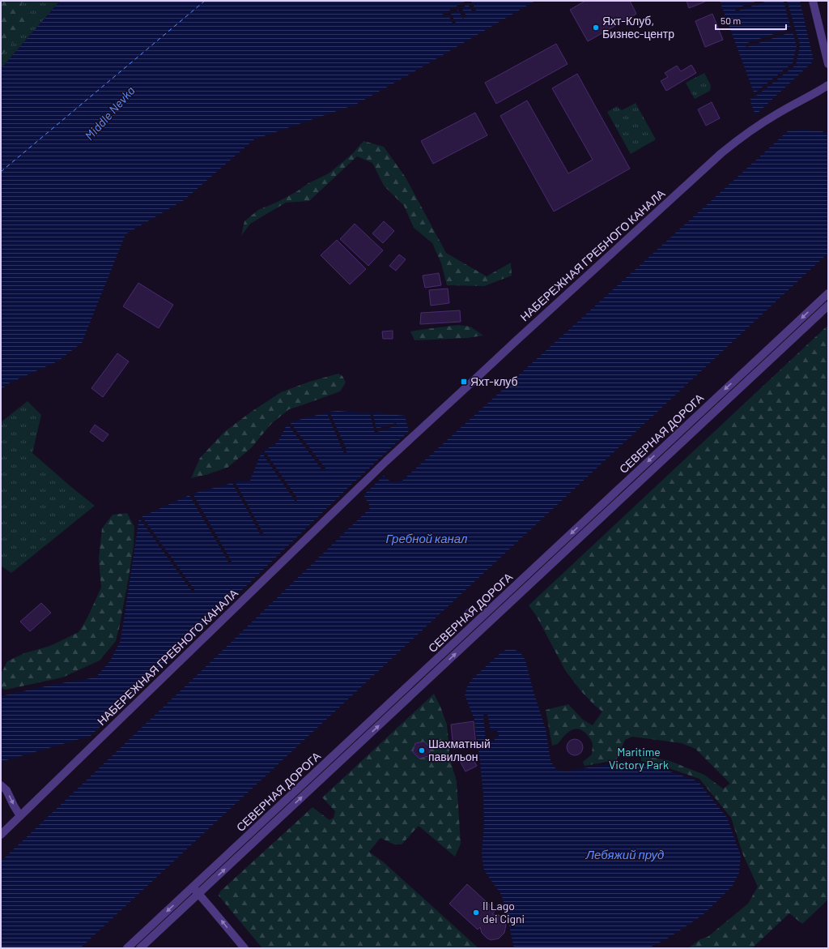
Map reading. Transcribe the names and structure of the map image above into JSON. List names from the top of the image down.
{
  "streets": {
    "street": ["НАБЕРЕЖНАЯ ГРЕБНОГО КАНАЛА", "СЕВЕРНАЯ ДОРОГА"]
  },
  "water": ["Middle Nevka", "Гребной канал", "Лебяжий пруд"],
  "parks": ["Maritime Victory Park"],
  "places": {
    "other": ["Яхт-Клуб, Бизнес-центр", "Шахматный павильон", "Il Lago dei Cigni"],
    "transit": ["Яхт-клуб"]
  },
  "scale_bar": "50 m"
}
